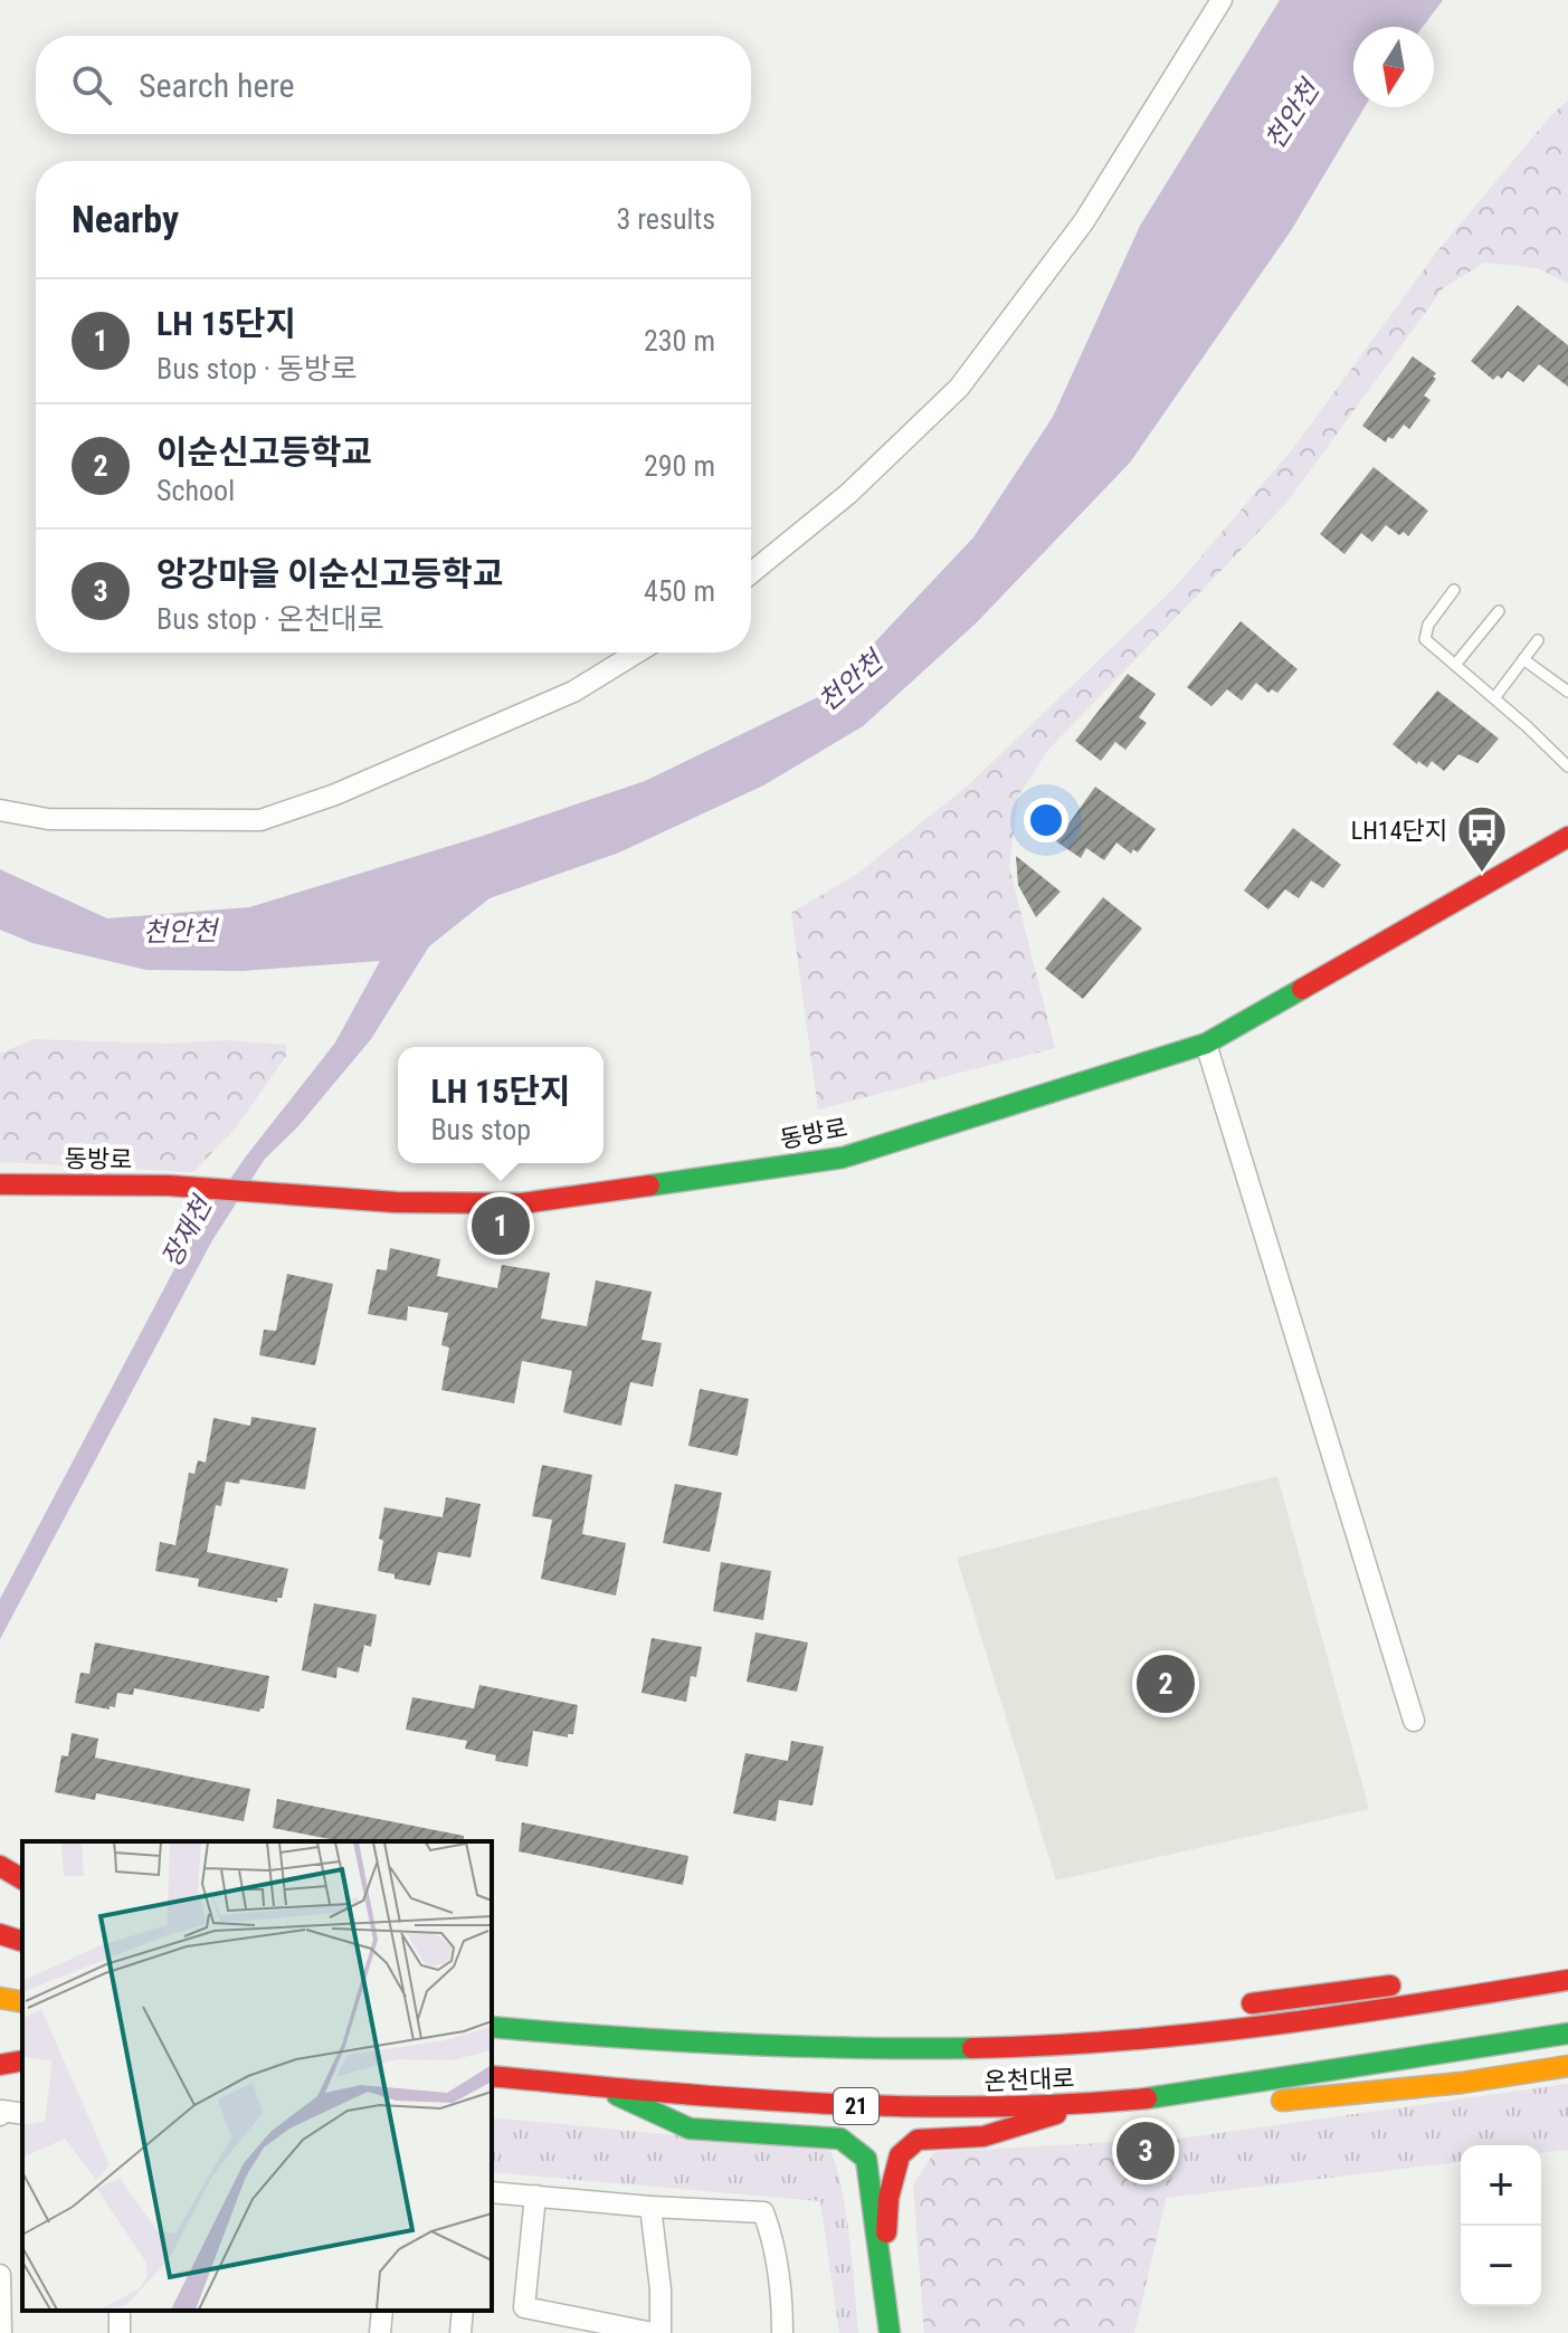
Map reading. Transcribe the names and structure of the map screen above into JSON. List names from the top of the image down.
{
  "streets": {
    "main road": ["동방로", "온천대로", "21"]
  },
  "water": ["천안천", "장재천"],
  "places": {
    "bus stop": ["LH14단지"]
  },
  "north": "bottom",
  "page": {
    "search": "Search here",
    "heading": ["Nearby", "3 results"],
    "list": [
      {
        "mark": "1",
        "name": "LH 15단지",
        "note": "Bus stop · 동방로",
        "value": "230 m"
      },
      {
        "mark": "2",
        "name": "이순신고등학교",
        "note": "School",
        "value": "290 m"
      },
      {
        "mark": "3",
        "name": "앙강마을 이순신고등학교",
        "note": "Bus stop · 온천대로",
        "value": "450 m"
      }
    ],
    "popup": ["LH 15단지", "Bus stop"],
    "pins": ["1", "2", "3"],
    "map_buttons": ["+", "−"]
  }
}
